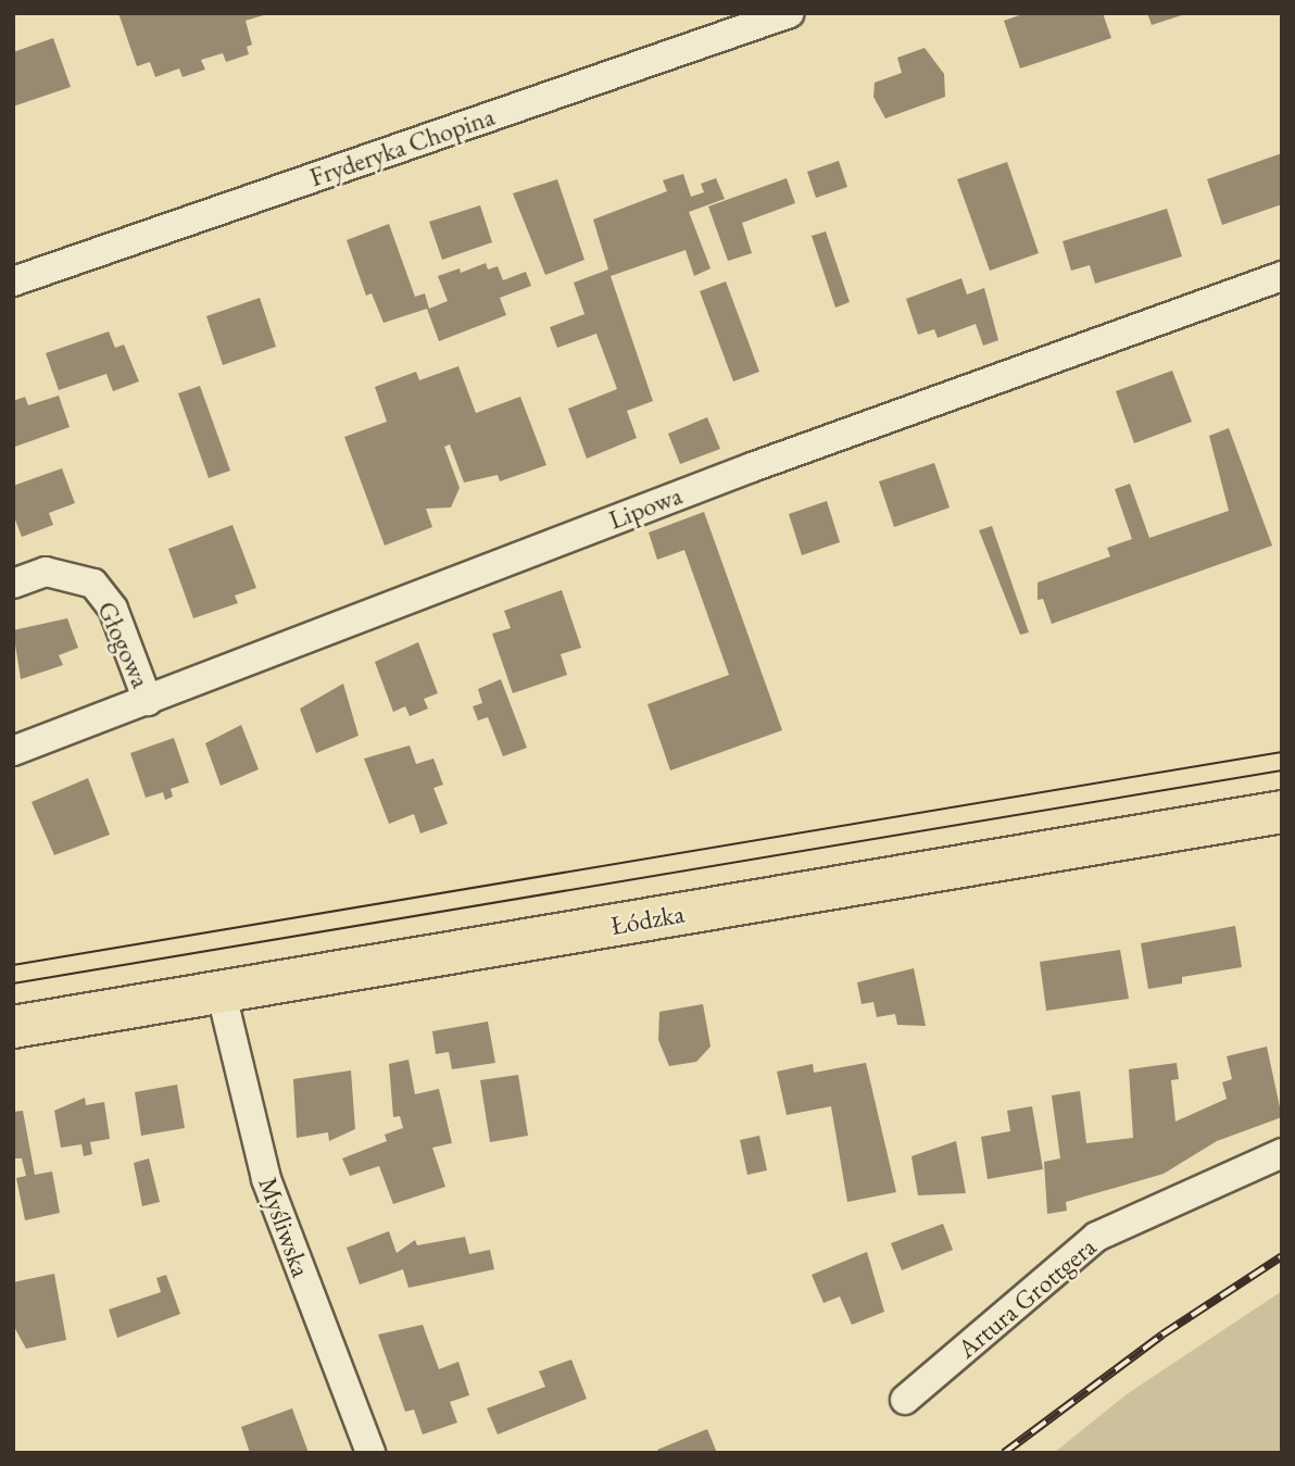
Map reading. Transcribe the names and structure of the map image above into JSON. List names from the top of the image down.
{
  "streets": {
    "main road": ["Łódzka"],
    "street": [
      "Fryderyka Chopina",
      "Lipowa",
      "Głogowa",
      "Myśliwska",
      "Artura Grottgera"
    ]
  },
  "crossings": [
    ["Lipowa", "Głogowa"],
    ["Łódzka", "Myśliwska"]
  ]
}
